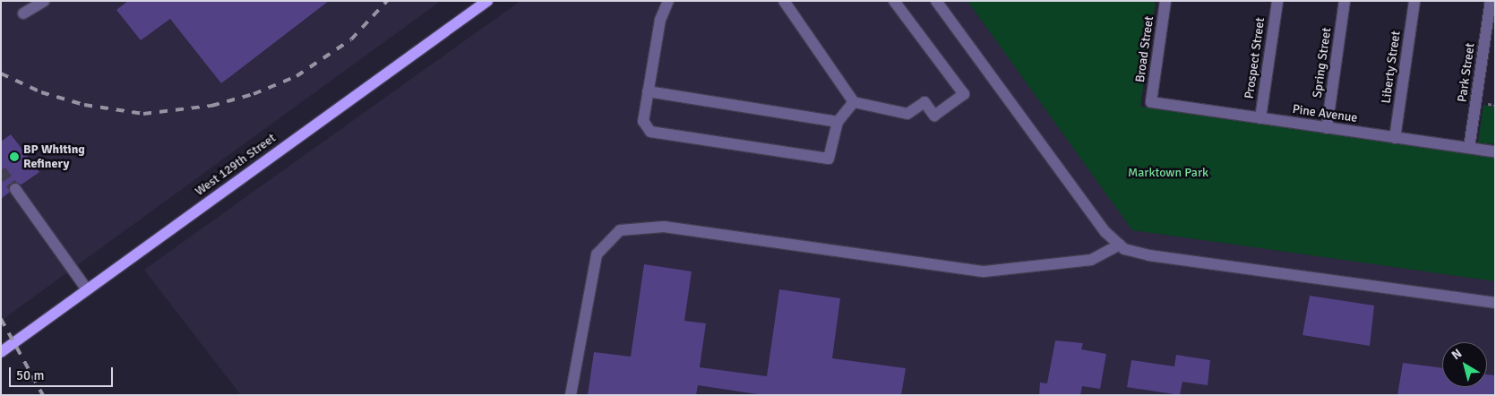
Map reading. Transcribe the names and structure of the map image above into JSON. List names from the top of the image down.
{
  "streets": {
    "main road": ["West 129th Street"],
    "street": [
      "Broad Street",
      "Prospect Street",
      "Spring Street",
      "Liberty Street",
      "Park Street",
      "Pine Avenue"
    ]
  },
  "crossings": [
    ["Broad Street", "Pine Avenue"],
    ["Prospect Street", "Pine Avenue"],
    ["Spring Street", "Pine Avenue"],
    ["Liberty Street", "Pine Avenue"],
    ["Park Street", "Pine Avenue"]
  ],
  "parks": ["Marktown Park"],
  "places": ["BP Whiting Refinery"],
  "scale_bar": "50 m",
  "north": "top left"
}
